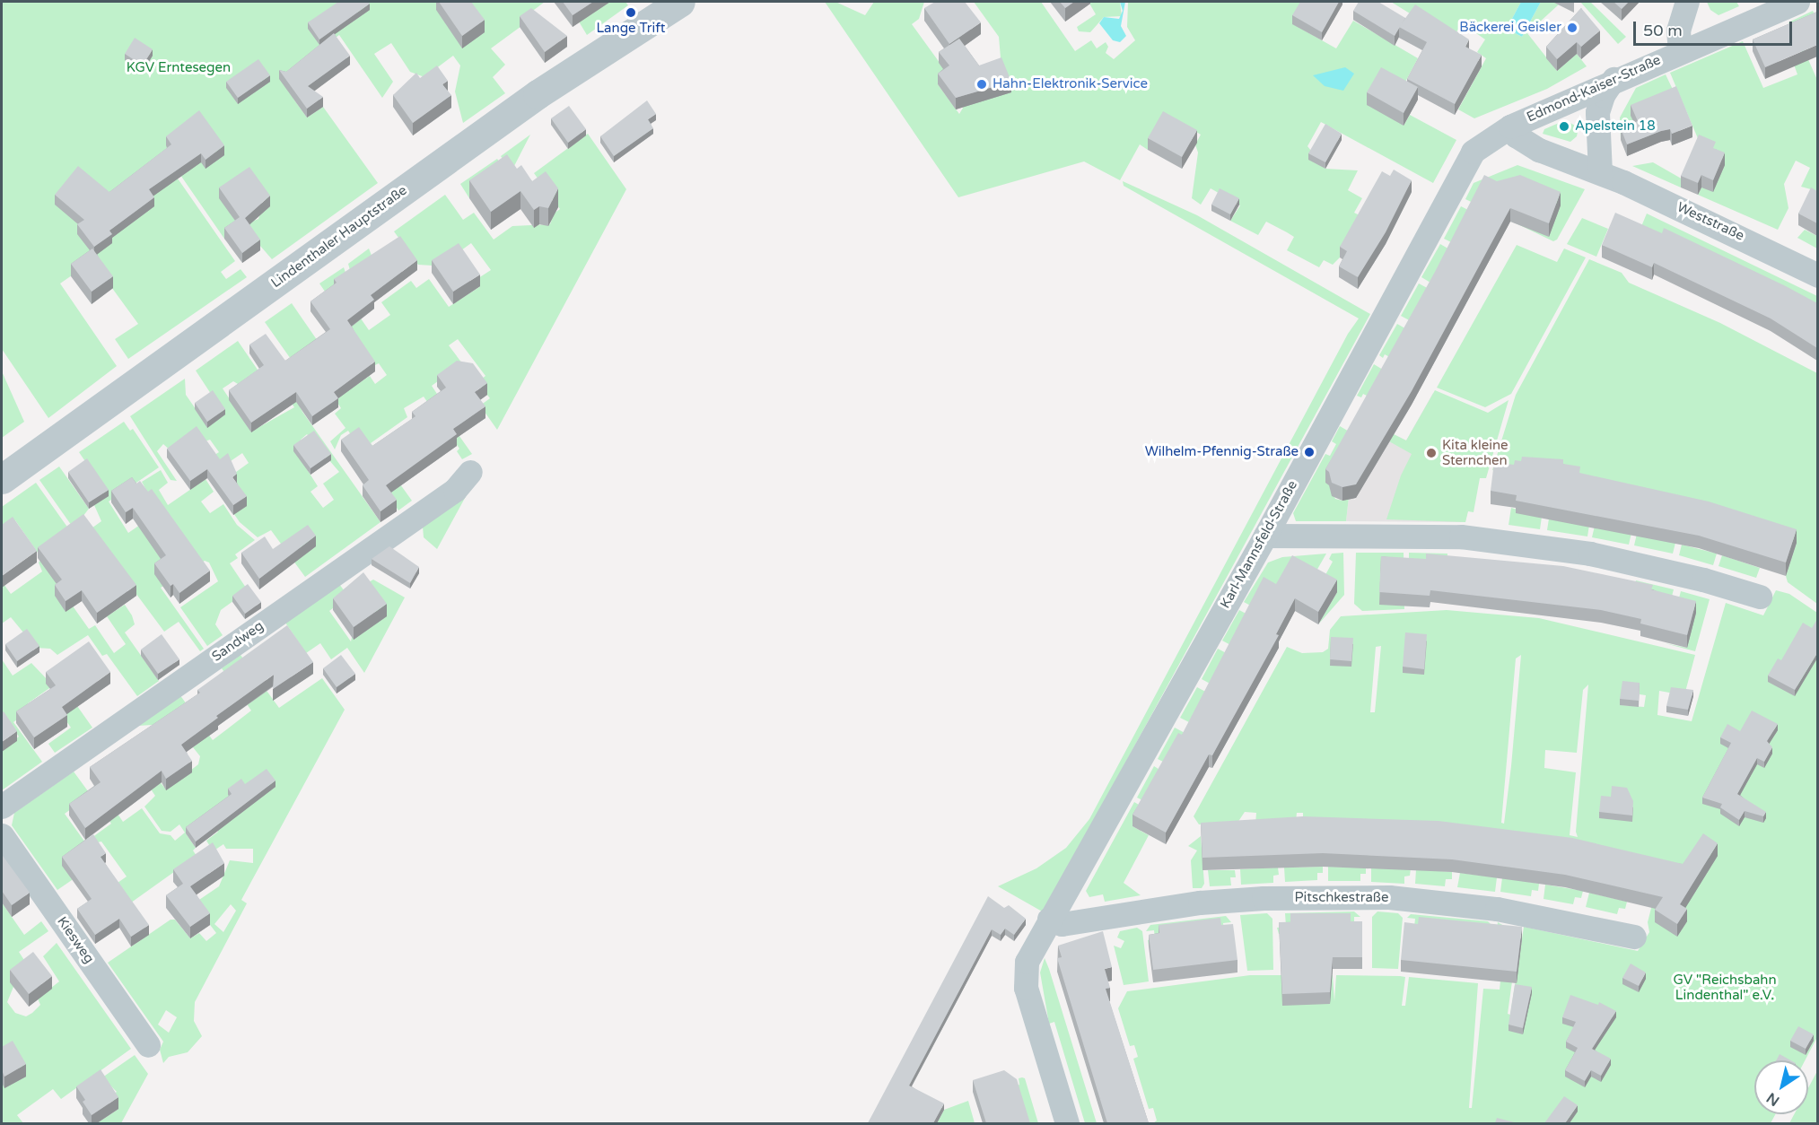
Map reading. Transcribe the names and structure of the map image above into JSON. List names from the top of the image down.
{
  "streets": {
    "street": [
      "Edmond-Kaiser-Straße",
      "Weststraße",
      "Lindenthaler Hauptstraße",
      "Karl-Mannsfeld-Straße",
      "Sandweg",
      "Pitschkestraße",
      "Kiesweg"
    ]
  },
  "crossings": [
    ["Edmond-Kaiser-Straße", "Weststraße"],
    ["Edmond-Kaiser-Straße", "Karl-Mannsfeld-Straße"],
    ["Weststraße", "Karl-Mannsfeld-Straße"],
    ["Karl-Mannsfeld-Straße", "Pitschkestraße"]
  ],
  "parks": ["KGV Erntesegen", "GV \"Reichsbahn Lindenthal\" e.V."],
  "places": [
    "Lange Trift",
    "Bäckerei Geisler",
    "Hahn-Elektronik-Service",
    "Apelstein 18",
    "Wilhelm-Pfennig-Straße",
    "Kita kleine Sternchen"
  ],
  "scale_bar": "50 m",
  "north": "bottom left"
}
